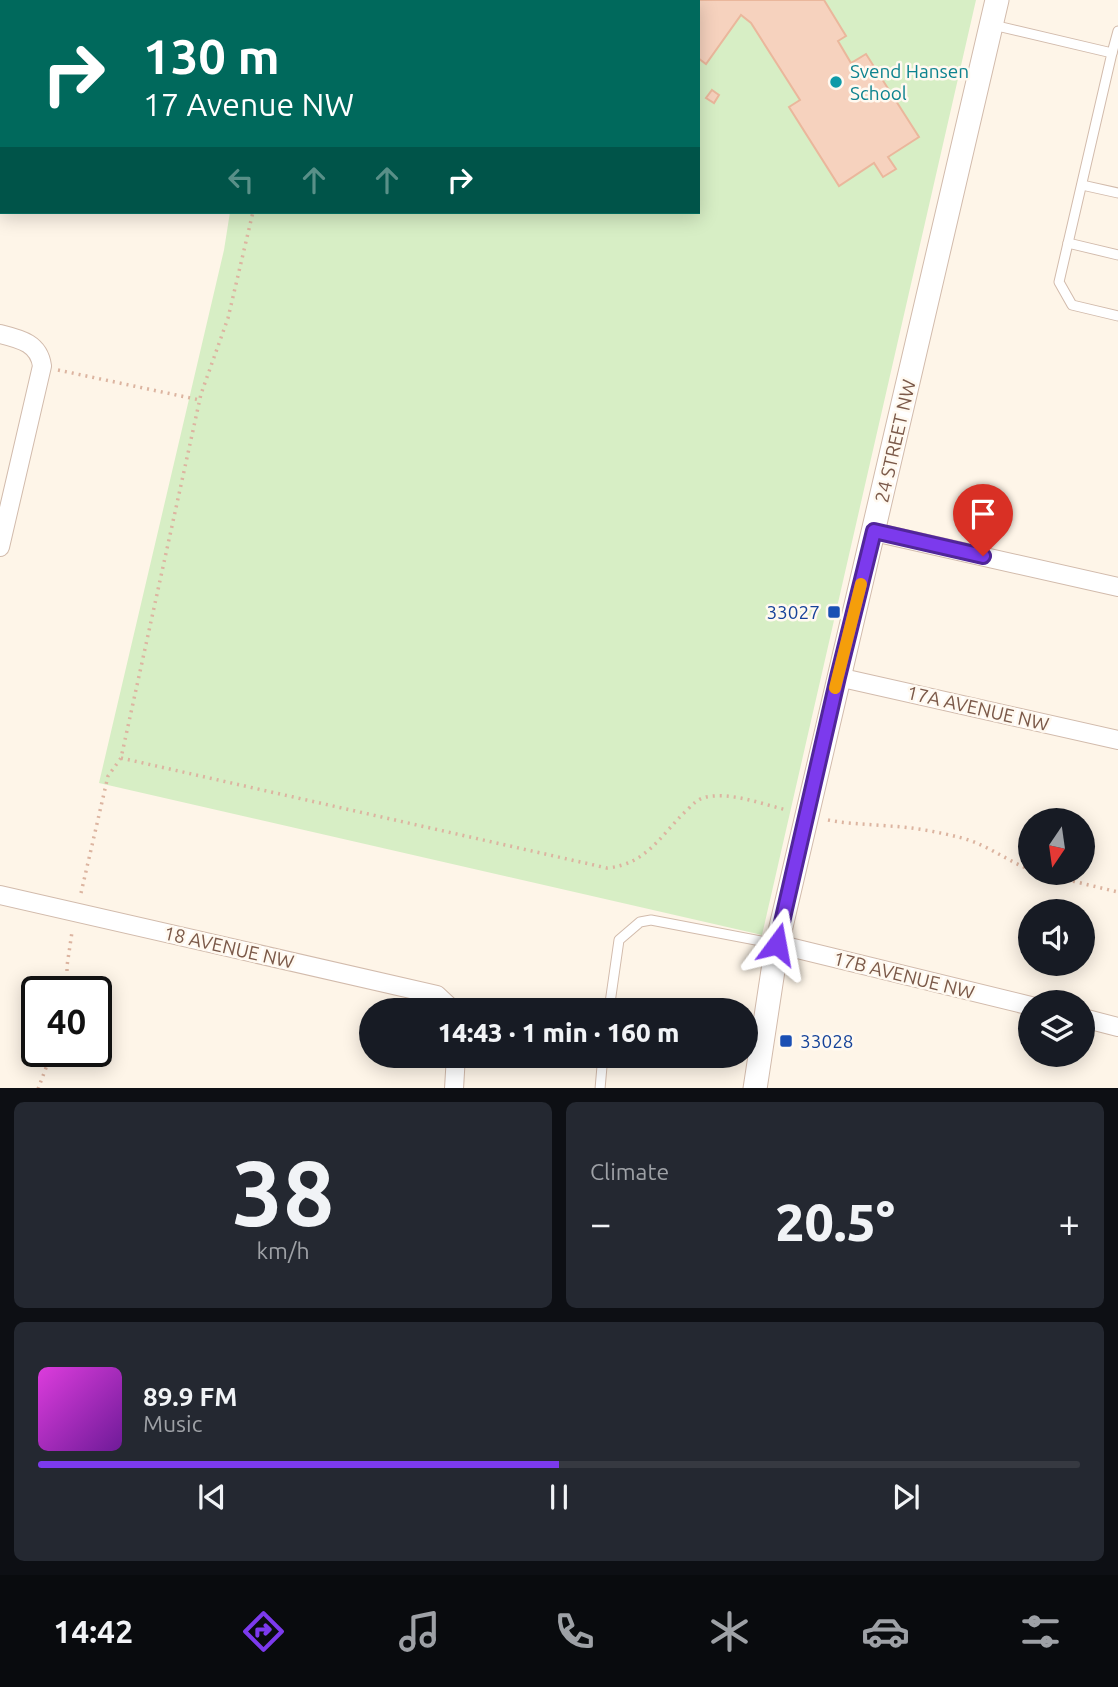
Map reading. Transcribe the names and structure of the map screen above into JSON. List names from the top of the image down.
{
  "streets": {
    "street": [
      "24 STREET NW",
      "17A AVENUE NW",
      "18 AVENUE NW",
      "17B AVENUE NW"
    ]
  },
  "crossings": [
    ["24 STREET NW", "17A AVENUE NW"],
    ["24 STREET NW", "17B AVENUE NW"]
  ],
  "places": {
    "other": ["Svend Hansen School"],
    "transit": ["33027", "33028"]
  },
  "north": "bottom",
  "page": {
    "turn": ["130 m", "17 Avenue NW"],
    "limit": "40",
    "trip": "14:43 · 1 min · 160 m",
    "tile": [
      ["38", "km/h"],
      "Climate"
    ],
    "heat": ["−", "20.5°", "+"],
    "song": ["89.9 FM", "Music"],
    "tabs": "14:42"
  }
}
